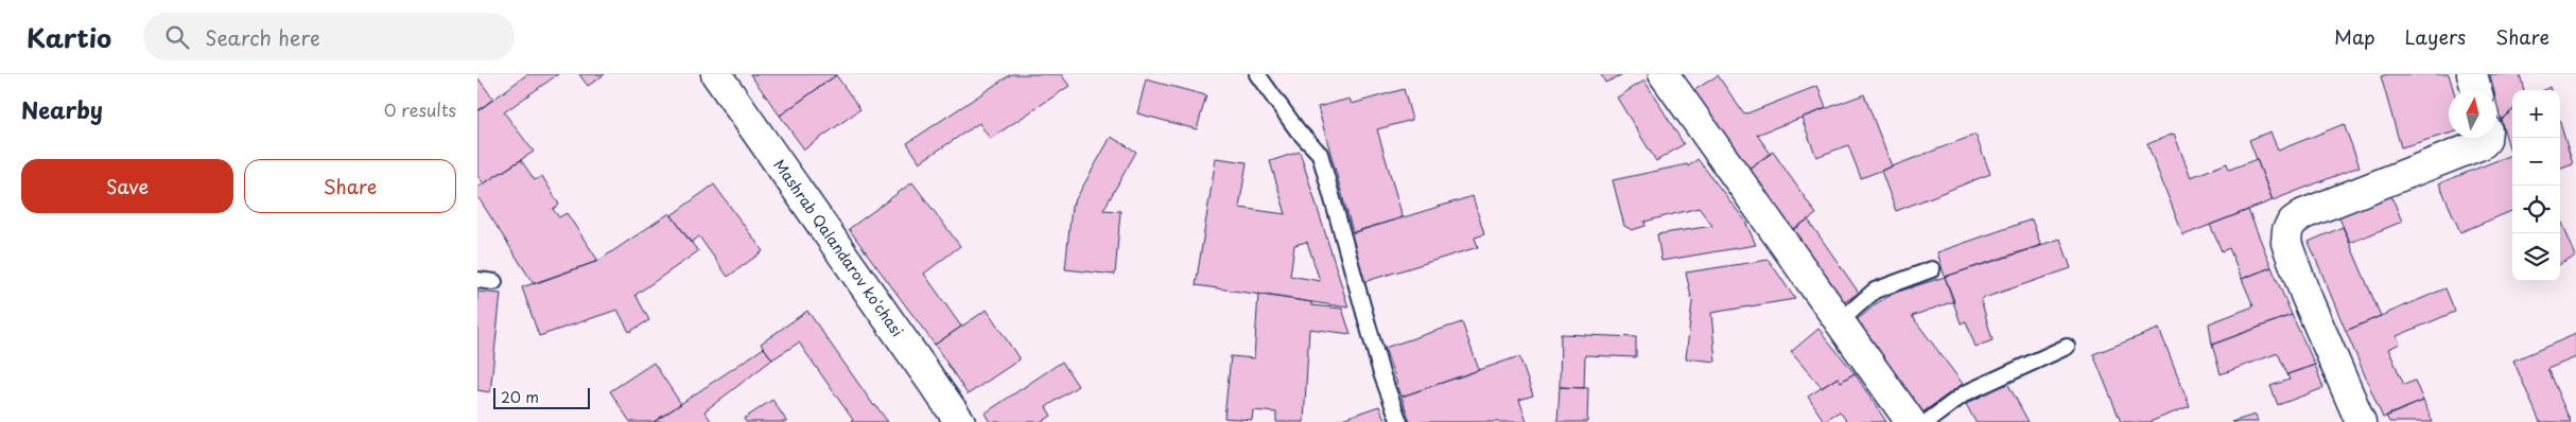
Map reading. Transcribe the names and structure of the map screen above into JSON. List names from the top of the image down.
{
  "streets": {
    "street": ["Mashrab Qalandarov ko'chasi"]
  },
  "scale_bar": "20 m",
  "north": "top",
  "page": {
    "header": "Kartio",
    "search": "Search here",
    "nav": ["Map", "Layers", "Share"],
    "heading": ["Nearby", "0 results"],
    "map_buttons": ["+", "−"],
    "buttons": ["Save", "Share"],
    "scale": "20 m"
  }
}
